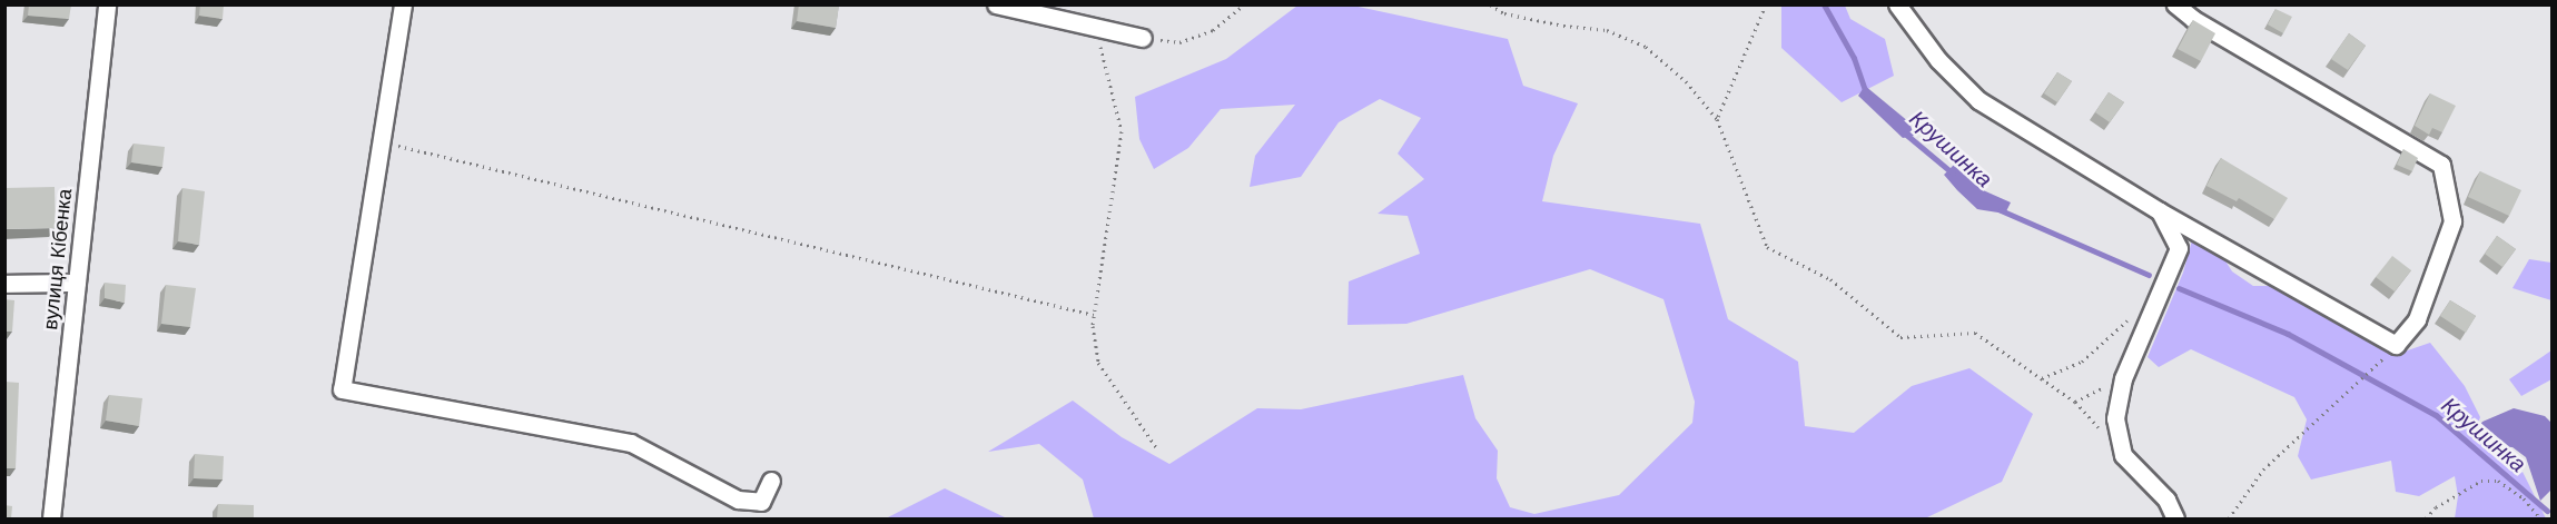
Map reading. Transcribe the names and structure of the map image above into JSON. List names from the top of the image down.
{
  "streets": {
    "street": ["вулиця Кібенка"]
  },
  "water": ["Крушинка"]
}
